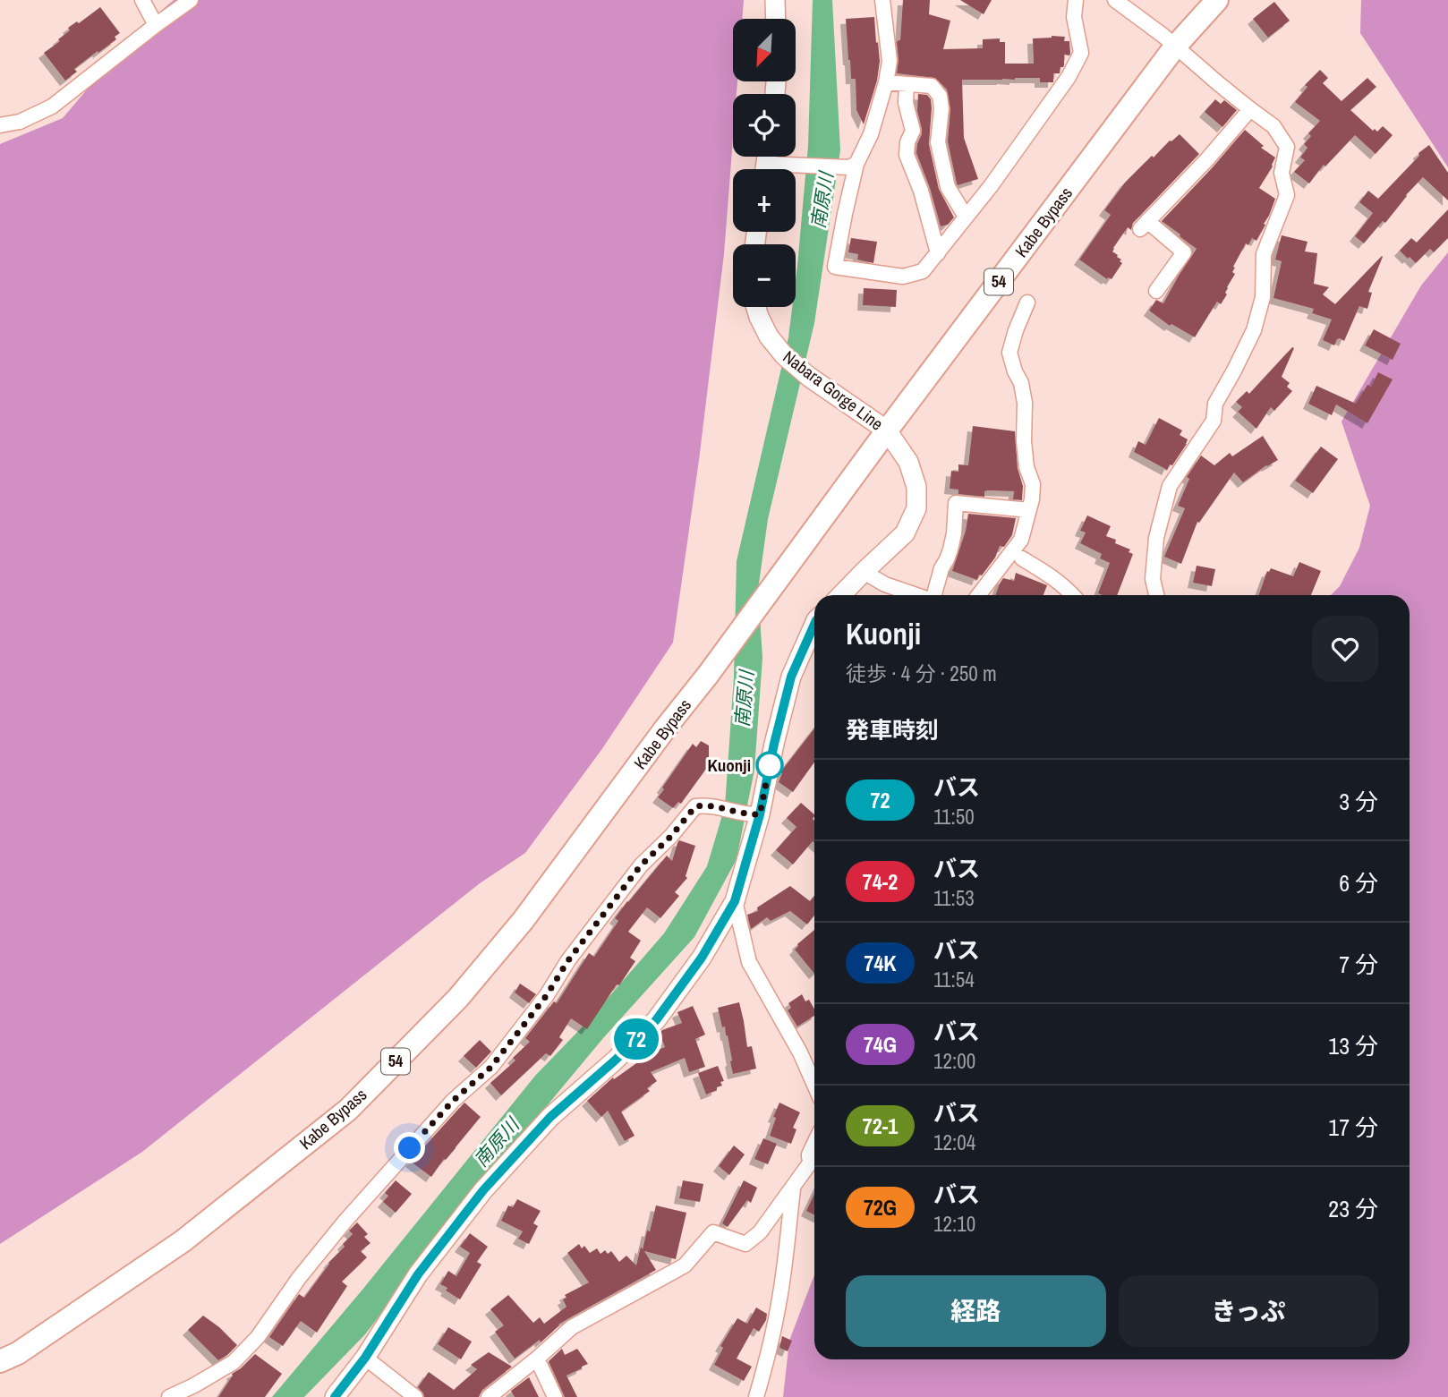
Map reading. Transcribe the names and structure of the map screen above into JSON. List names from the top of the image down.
{
  "streets": {
    "highway": ["Kabe Bypass", "54"],
    "main road": ["Nabara Gorge Line"]
  },
  "crossings": [
    ["Kabe Bypass", "Nabara Gorge Line"]
  ],
  "water": ["南原川"],
  "places": ["Kuonji"],
  "lines": ["bus line 72"],
  "north": "bottom left",
  "page": {
    "on_map": "72",
    "map_buttons": ["+", "−"],
    "heading": [
      ["Kuonji", "徒歩 · 4 分 · 250 m"],
      "発車時刻"
    ],
    "list": [
      {
        "mark": "72",
        "name": "バス",
        "note": "11:50",
        "value": "3 分"
      },
      {
        "mark": "74-2",
        "name": "バス",
        "note": "11:53",
        "value": "6 分"
      },
      {
        "mark": "74K",
        "name": "バス",
        "note": "11:54",
        "value": "7 分"
      },
      {
        "mark": "74G",
        "name": "バス",
        "note": "12:00",
        "value": "13 分"
      },
      {
        "mark": "72-1",
        "name": "バス",
        "note": "12:04",
        "value": "17 分"
      },
      {
        "mark": "72G",
        "name": "バス",
        "note": "12:10",
        "value": "23 分"
      }
    ],
    "buttons": ["経路", "きっぷ"]
  }
}
